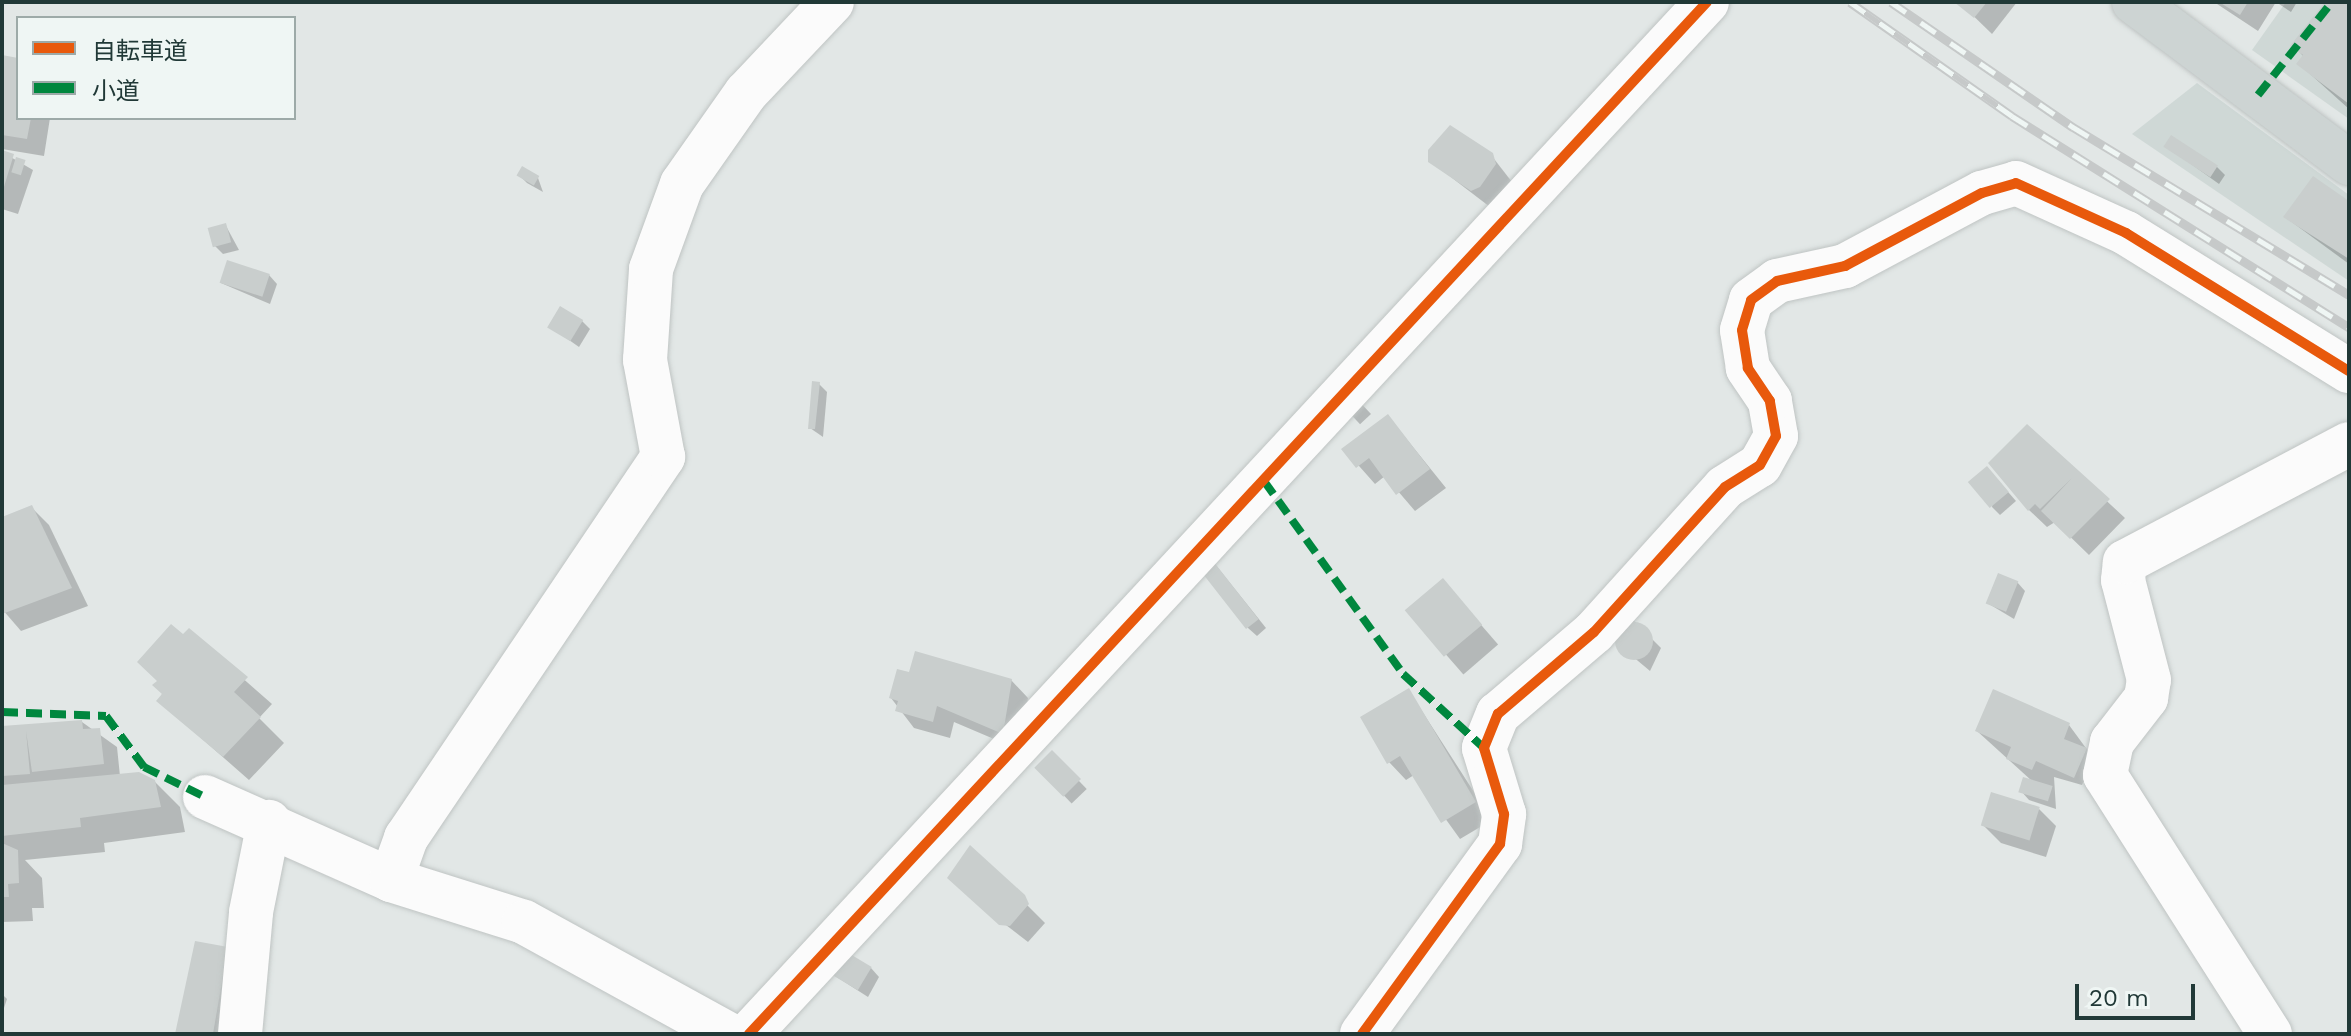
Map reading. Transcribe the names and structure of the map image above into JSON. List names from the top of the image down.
{
  "legend": ["自転車道", "小道"],
  "scale_bar": "20 m"
}
